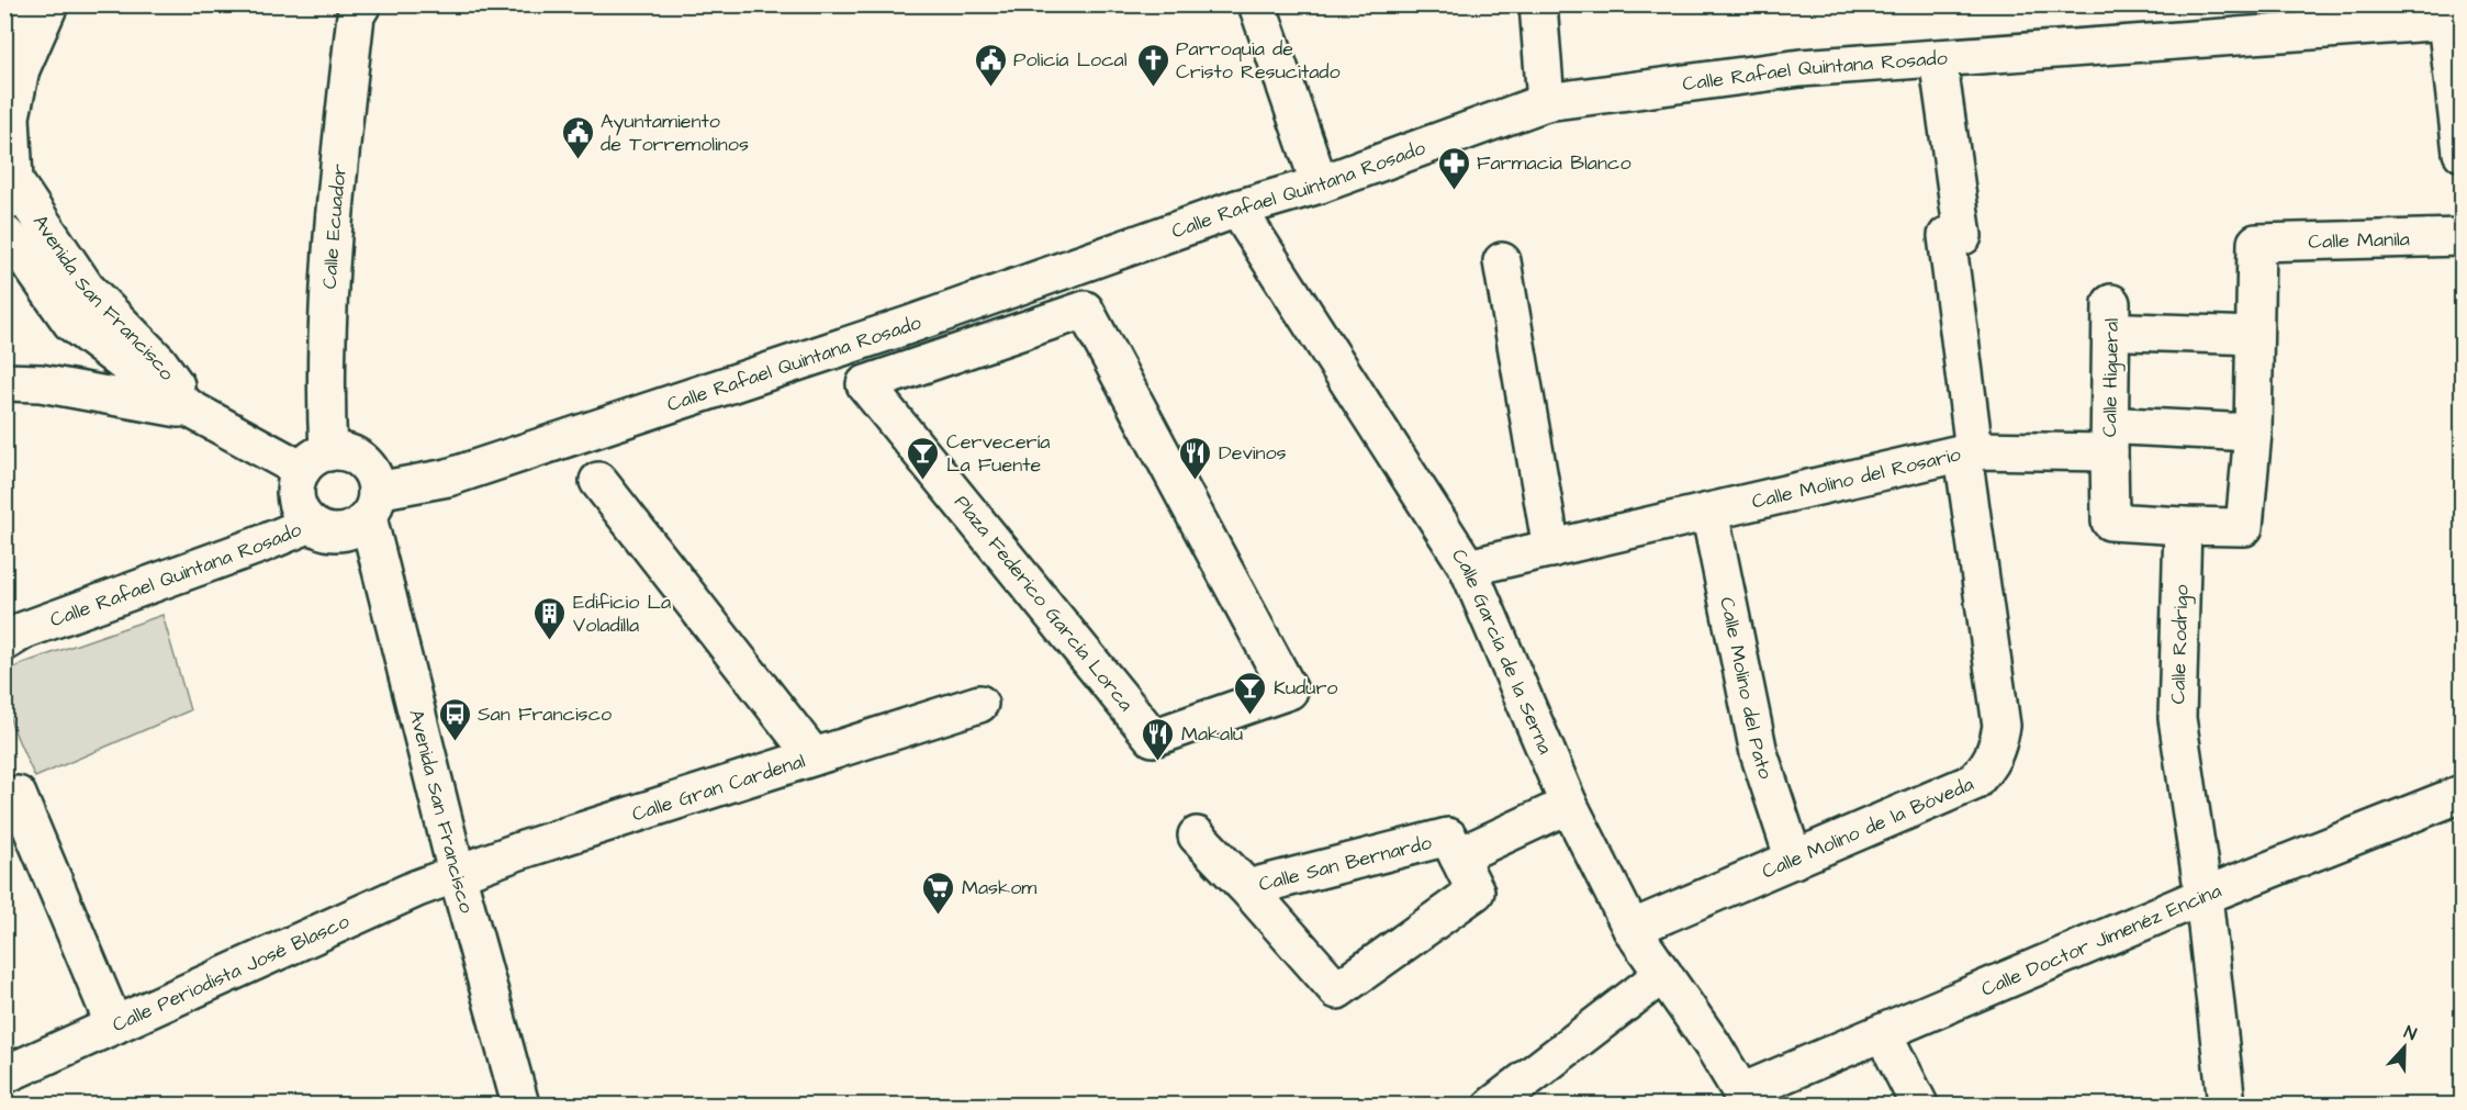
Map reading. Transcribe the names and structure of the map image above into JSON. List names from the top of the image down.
{
  "streets": {
    "street": [
      "Calle Rafael Quintana Rosado",
      "Calle Ecuador",
      "Calle Manila",
      "Avenida San Francisco",
      "Calle Higueral",
      "Calle Molino del Rosario",
      "Plaza Federico García Lorca",
      "Calle Rodrigo",
      "Calle García de la Serna",
      "Calle Molino del Pato",
      "Calle Gran Cardenal",
      "Calle Molino de la Bóveda",
      "Calle San Bernardo",
      "Calle Doctor Jimenéz Encina",
      "Calle Periodista José Blasco"
    ]
  },
  "crossings": [
    ["Calle Rafael Quintana Rosado", "Calle Ecuador"],
    ["Calle Rafael Quintana Rosado", "Avenida San Francisco"],
    ["Calle Rafael Quintana Rosado", "Calle García de la Serna"],
    ["Calle Rafael Quintana Rosado", "Calle Molino de la Bóveda"],
    ["Calle Ecuador", "Avenida San Francisco"],
    ["Calle Manila", "Calle Higueral"],
    ["Avenida San Francisco", "Calle Gran Cardenal"],
    ["Avenida San Francisco", "Calle Periodista José Blasco"],
    ["Calle Higueral", "Calle Molino del Rosario"],
    ["Calle Molino del Rosario", "Calle García de la Serna"],
    ["Calle Molino del Rosario", "Calle Molino del Pato"],
    ["Calle Molino del Rosario", "Calle Molino de la Bóveda"],
    ["Calle Rodrigo", "Calle Doctor Jimenéz Encina"],
    ["Calle García de la Serna", "Calle Molino de la Bóveda"],
    ["Calle García de la Serna", "Calle San Bernardo"],
    ["Calle García de la Serna", "Calle Doctor Jimenéz Encina"],
    ["Calle Molino del Pato", "Calle Molino de la Bóveda"],
    ["Calle Gran Cardenal", "Calle Periodista José Blasco"]
  ],
  "places": {
    "public building": ["Policía Local", "Ayuntamiento de Torremolinos"],
    "church": ["Parroquia de Cristo Resucitado"],
    "pharmacy": ["Farmacia Blanco"],
    "bar": ["Cervecería La Fuente", "Kuduro"],
    "restaurant": ["Devinos", "Makalu"],
    "building": ["Edificio La Voladilla"],
    "bus stop": ["San Francisco"],
    "supermarket": ["Maskom"]
  },
  "north": "top"
}
